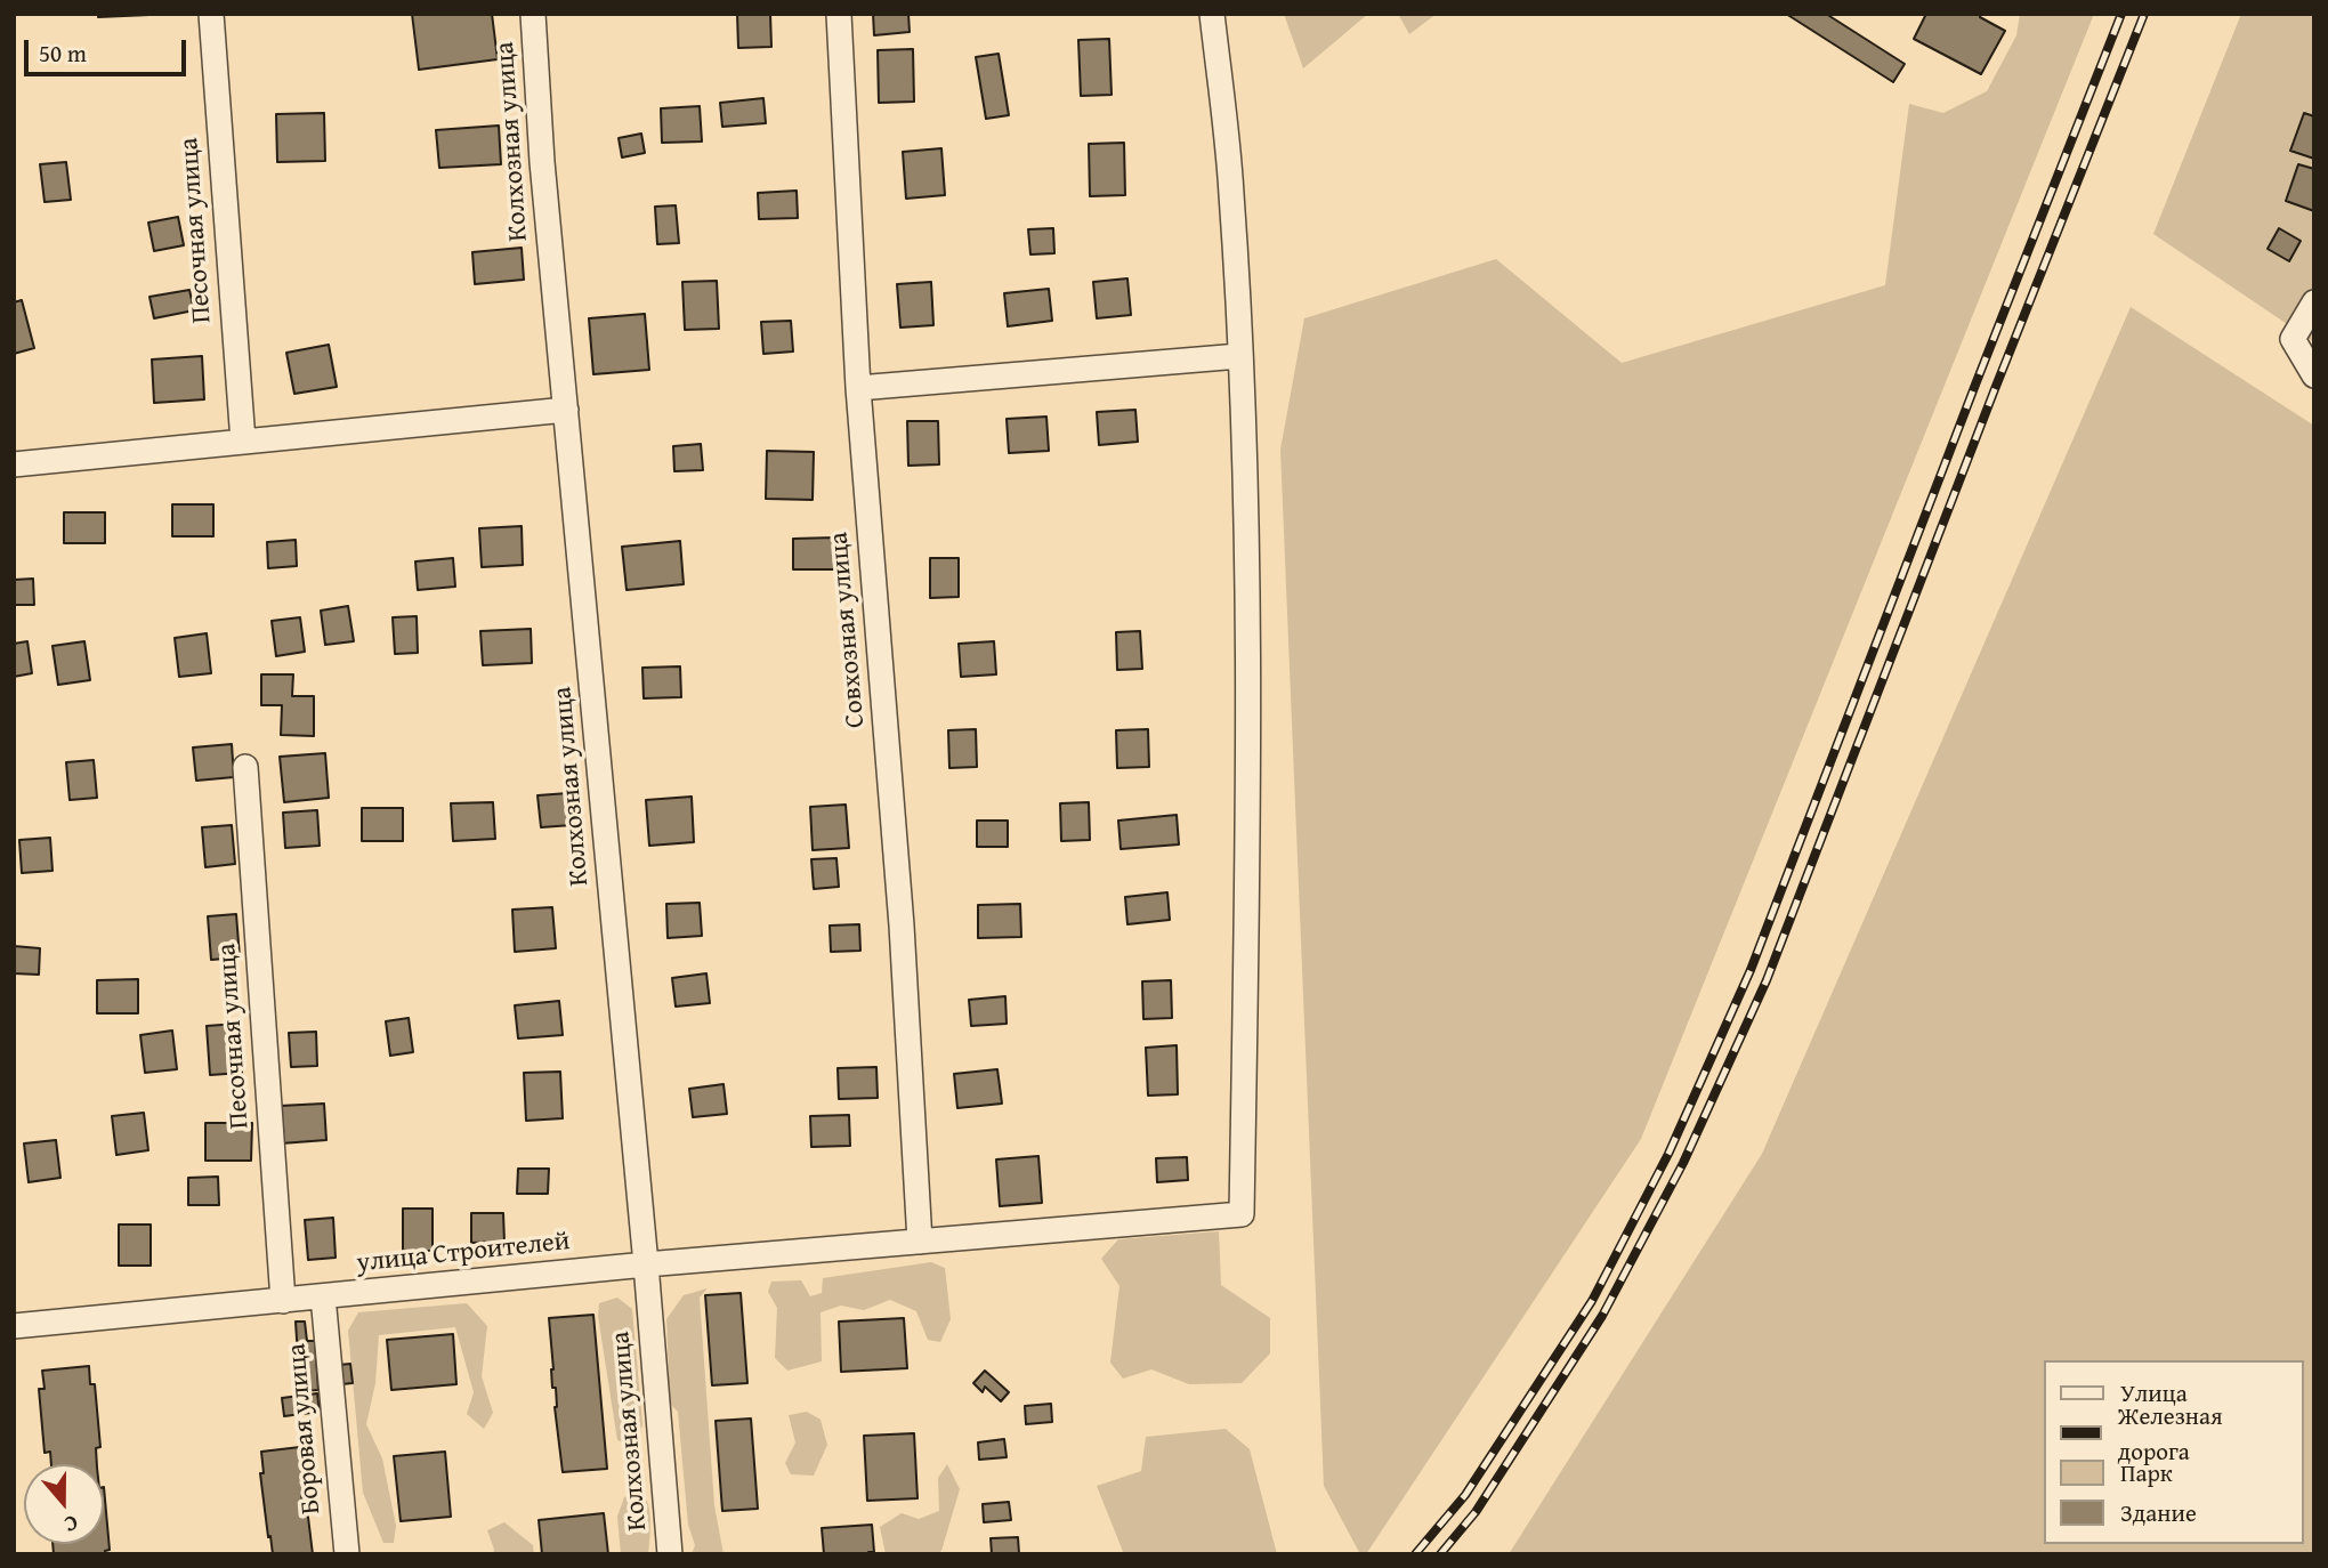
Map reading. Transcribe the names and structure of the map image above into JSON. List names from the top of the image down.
{
  "streets": {
    "street": [
      "Колхозная улица",
      "Песочная улица",
      "Совхозная улица",
      "улица Строителей",
      "Боровая улица"
    ]
  },
  "crossings": [
    ["Колхозная улица", "улица Строителей"],
    ["Песочная улица", "улица Строителей"],
    ["Совхозная улица", "улица Строителей"],
    ["улица Строителей", "Боровая улица"]
  ],
  "legend": [
    "Улица",
    "Железная дорога",
    "Парк",
    "Здание"
  ],
  "scale_bar": "50 m",
  "north": "bottom"
}
